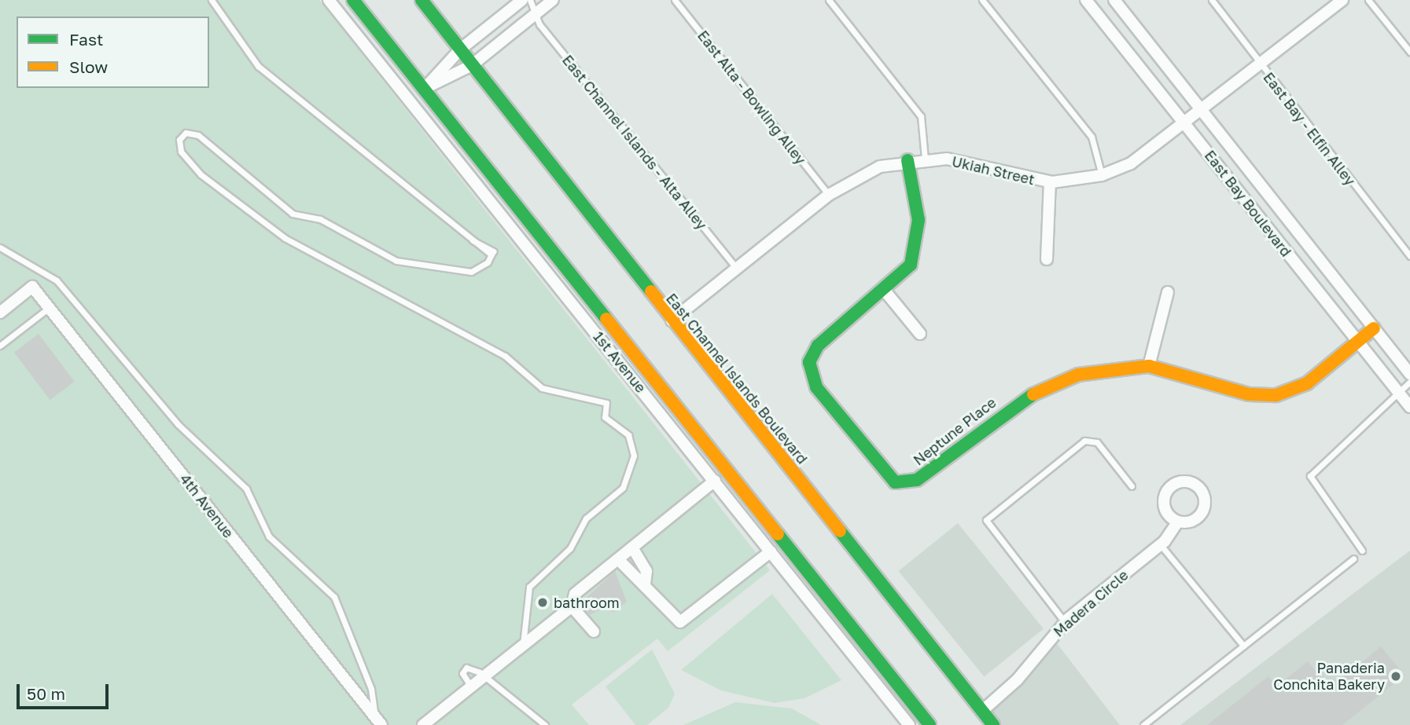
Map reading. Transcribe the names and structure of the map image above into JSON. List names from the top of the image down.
{
  "streets": {
    "main road": ["East Channel Islands Boulevard", "Neptune Place"],
    "street": [
      "Ukiah Street",
      "East Bay Boulevard",
      "1st Avenue",
      "4th Avenue",
      "Madera Circle"
    ],
    "lane": ["East Alta - Bowling Alley", "East Bay - Elfin Alley", "East Channel Islands - Alta Alley"]
  },
  "crossings": [
    ["East Alta - Bowling Alley", "Ukiah Street"],
    ["East Bay - Elfin Alley", "Ukiah Street"],
    ["East Channel Islands - Alta Alley", "Ukiah Street"],
    ["Ukiah Street", "East Bay Boulevard"],
    ["Ukiah Street", "East Channel Islands Boulevard"],
    ["Ukiah Street", "Neptune Place"],
    ["East Bay Boulevard", "Neptune Place"],
    ["East Channel Islands Boulevard", "Madera Circle"]
  ],
  "places": ["bathroom", "Panaderia Conchita Bakery"],
  "legend": ["Fast", "Slow"],
  "scale_bar": "50 m"
}
